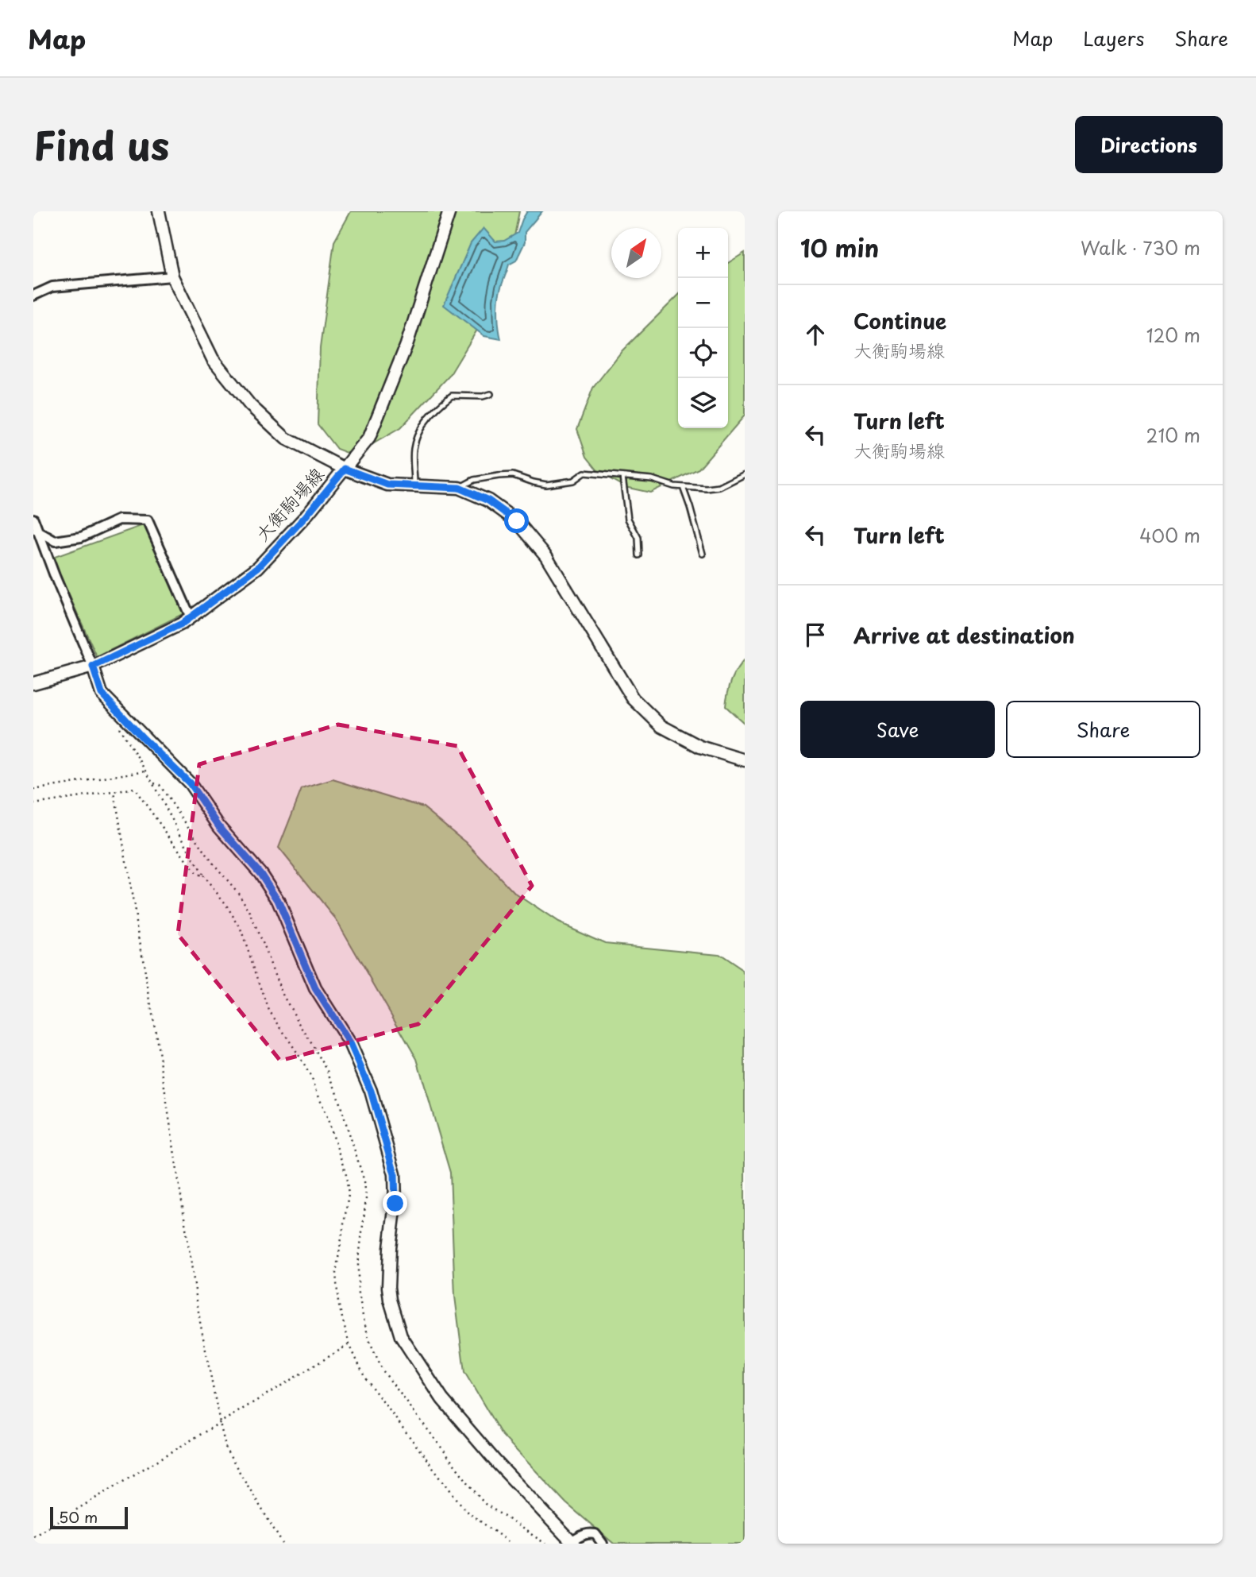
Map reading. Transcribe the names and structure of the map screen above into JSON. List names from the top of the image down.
{
  "streets": {
    "street": ["大衡駒場線"]
  },
  "scale_bar": "50 m",
  "north": "top right",
  "page": {
    "header": "Map",
    "nav": ["Map", "Layers", "Share"],
    "title": "Find us",
    "buttons": [
      "Directions",
      ["Save", "Share"]
    ],
    "heading": ["10 min", "Walk · 730 m"],
    "map_buttons": ["+", "−"],
    "list": [
      ["Continue", "大衡駒場線", "120 m"],
      ["Turn left", "大衡駒場線", "210 m"],
      ["Turn left", "400 m"],
      "Arrive at destination"
    ],
    "scale": "50 m"
  }
}
